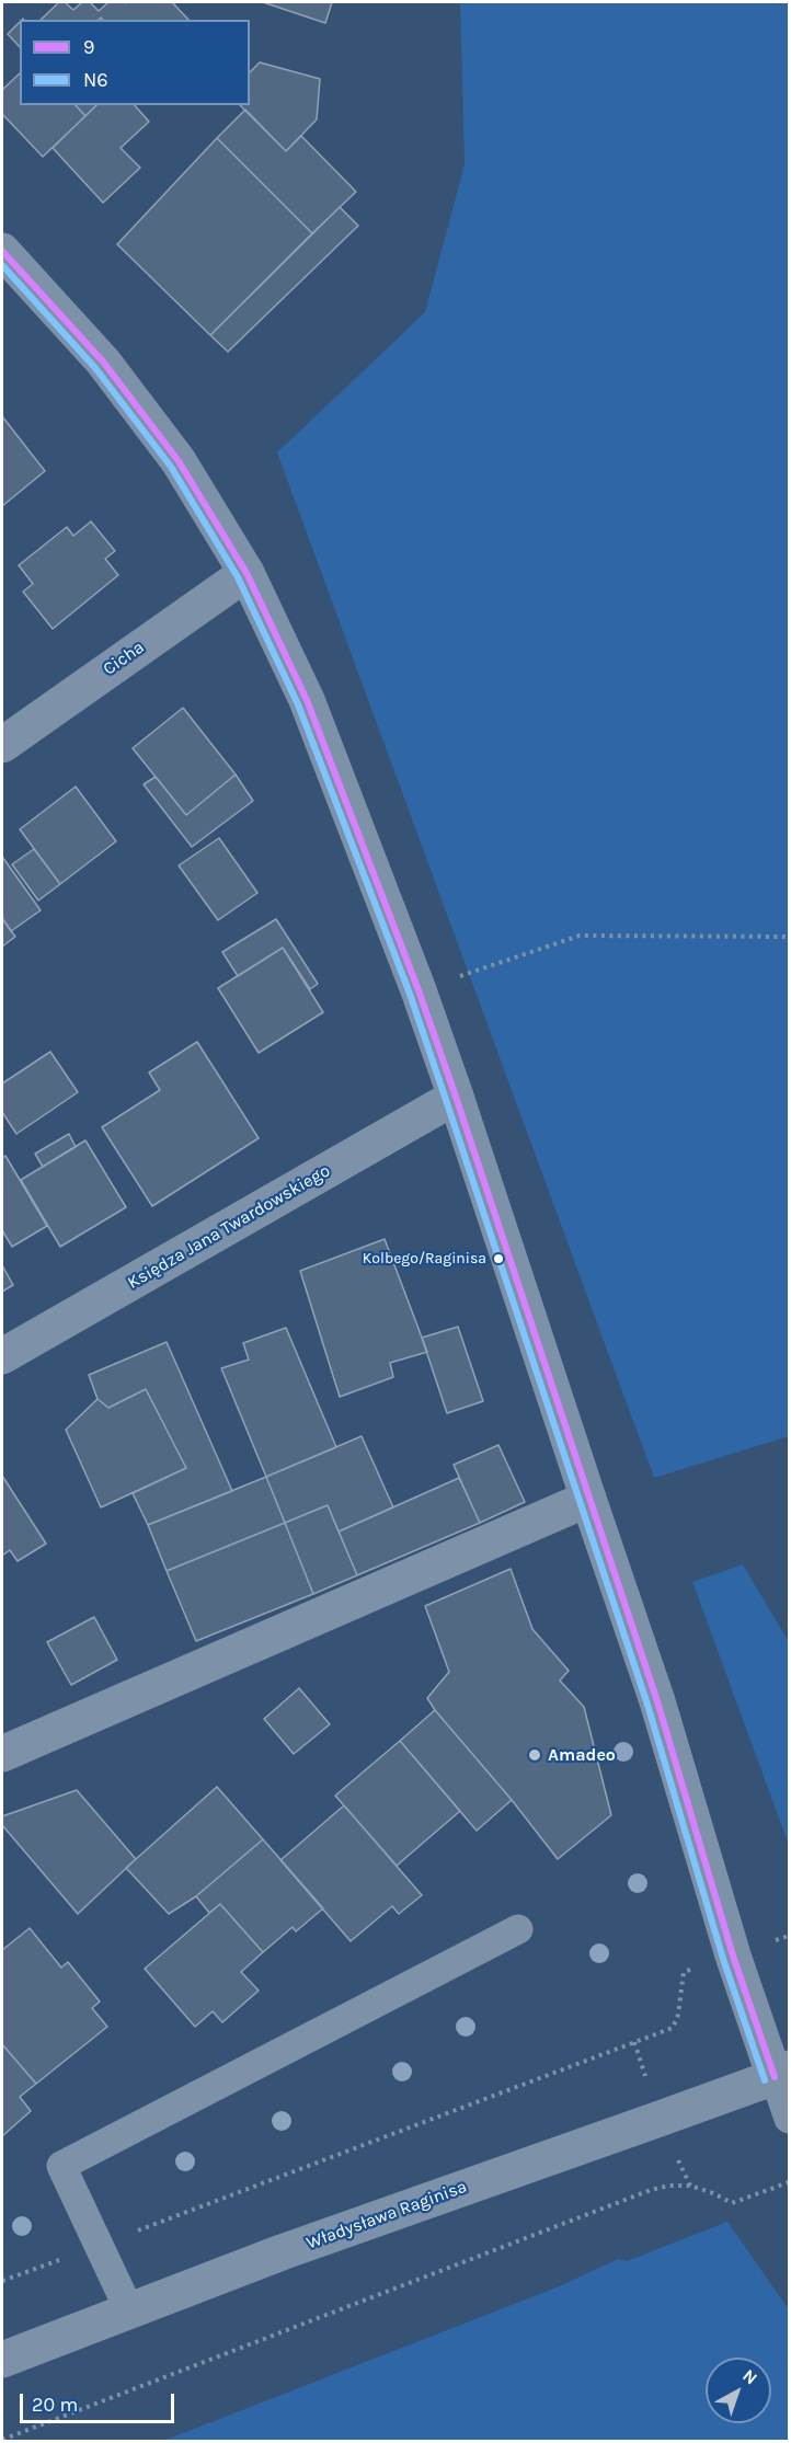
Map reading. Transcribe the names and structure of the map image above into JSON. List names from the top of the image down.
{
  "streets": {
    "street": ["Cicha", "Księdza Jana Twardowskiego", "Władysława Raginisa"]
  },
  "places": ["Kolbego/Raginisa", "Amadeo"],
  "lines": ["transit line 9", "transit line N6"],
  "legend": ["9", "N6"],
  "scale_bar": "20 m",
  "north": "top right"
}
